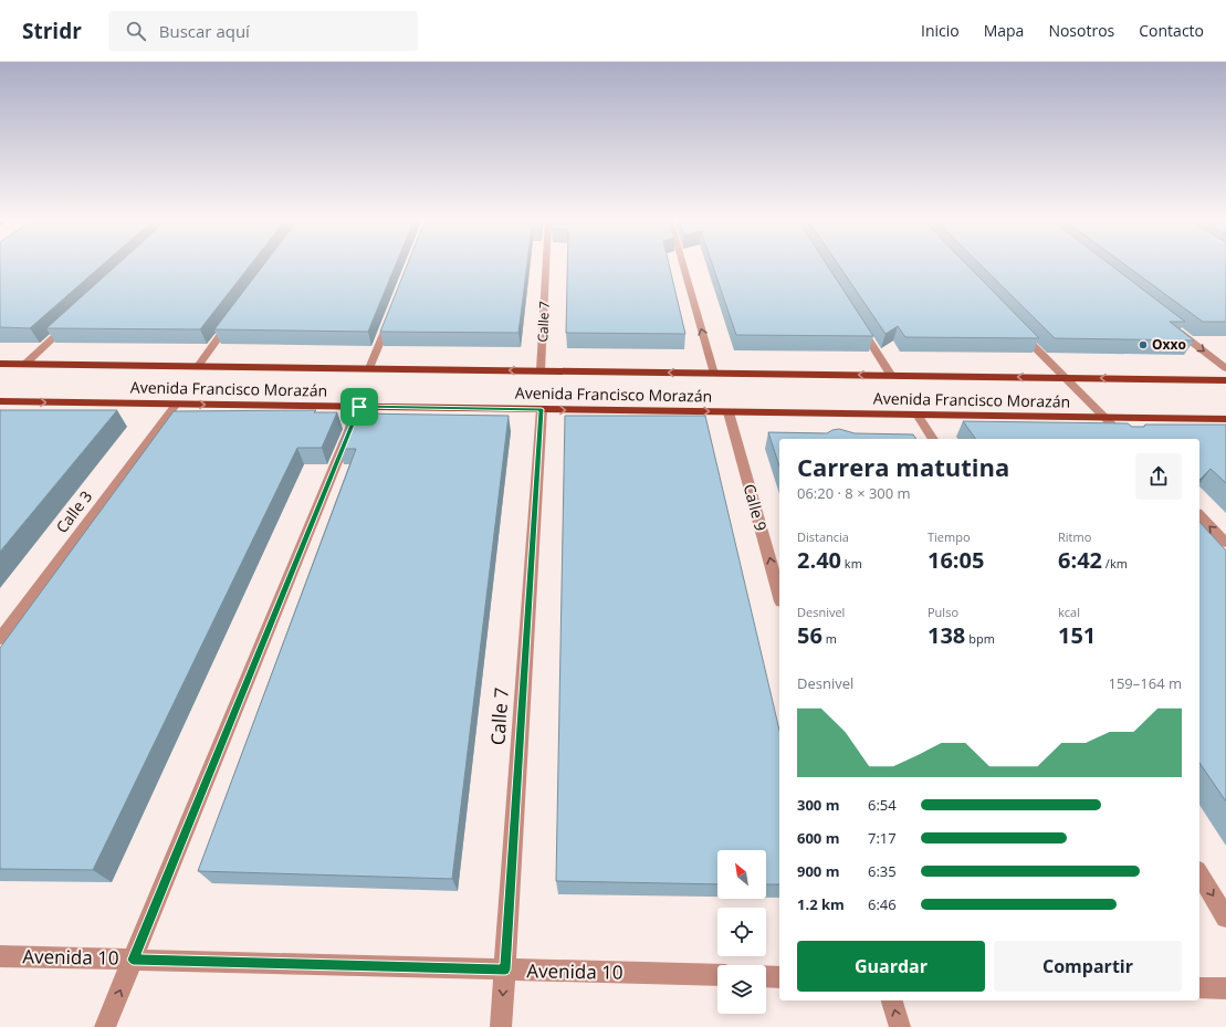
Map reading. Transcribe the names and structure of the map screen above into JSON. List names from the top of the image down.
{
  "streets": {
    "main road": ["Avenida Francisco Morazán"],
    "street": [
      "Calle 7",
      "Calle 9",
      "Calle 3",
      "Avenida 10"
    ]
  },
  "crossings": [
    ["Calle 7", "Avenida Francisco Morazán"],
    ["Calle 7", "Avenida 10"],
    ["Avenida Francisco Morazán", "Calle 9"],
    ["Avenida Francisco Morazán", "Calle 3"]
  ],
  "one_way": ["Calle 9"],
  "places": ["Oxxo"],
  "north": "top left",
  "page": {
    "header": "Stridr",
    "search": "Buscar aquí",
    "nav": [
      "Inicio",
      "Mapa",
      "Nosotros",
      "Contacto"
    ],
    "heading": ["Carrera matutina", "06:20 · 8 × 300 m"],
    "stats": [
      ["Distancia", "2.40 km"],
      ["Tiempo", "16:05"],
      ["Ritmo", "6:42 /km"],
      ["Desnivel", "56 m"],
      ["Pulso", "138 bpm"],
      ["kcal", "151"]
    ],
    "chart": ["Desnivel", "159–164 m"],
    "list": [
      {
        "name": "300 m",
        "note": "6:54"
      },
      {
        "name": "600 m",
        "note": "7:17"
      },
      {
        "name": "900 m",
        "note": "6:35"
      },
      {
        "name": "1.2 km",
        "note": "6:46"
      }
    ],
    "buttons": ["Guardar", "Compartir"]
  }
}
